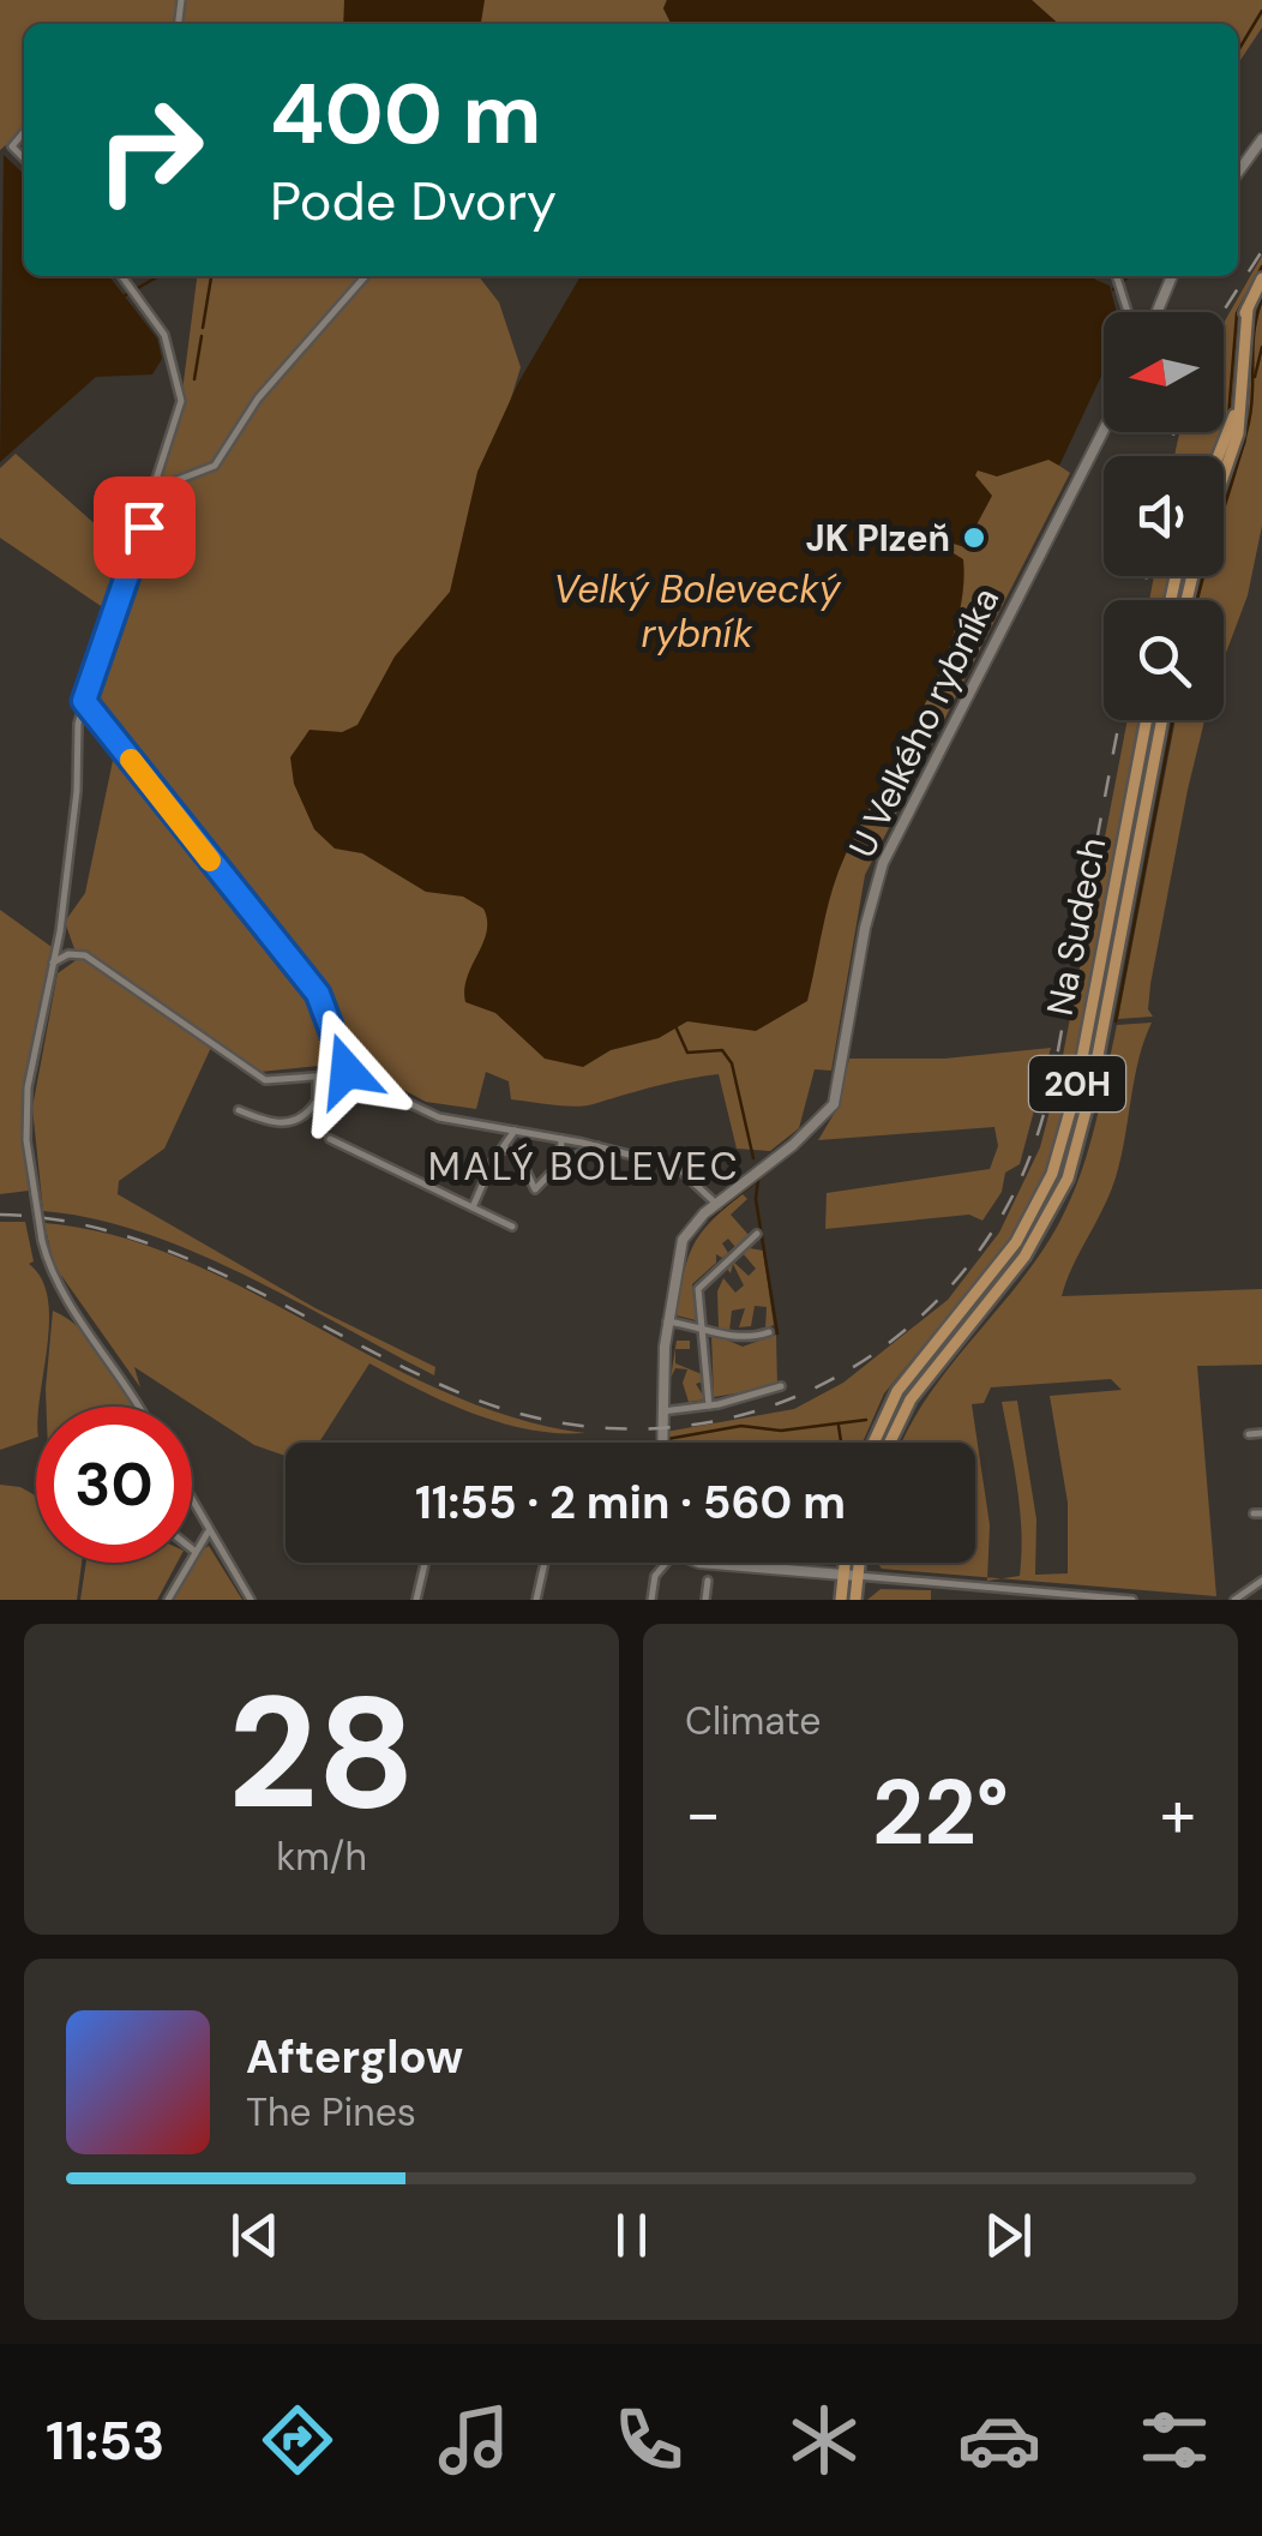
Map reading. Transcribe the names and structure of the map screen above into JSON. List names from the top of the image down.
{
  "streets": {
    "main road": ["Na Sudech", "20H"],
    "street": ["U Velkého rybníka"]
  },
  "districts": ["MALÝ BOLEVEC"],
  "water": ["Velký Bolevecký rybník"],
  "places": ["JK Plzeň"],
  "north": "left",
  "page": {
    "turn": ["400 m", "Pode Dvory"],
    "limit": "30",
    "trip": "11:55 · 2 min · 560 m",
    "tile": [
      ["28", "km/h"],
      "Climate"
    ],
    "heat": ["−", "22°", "+"],
    "song": ["Afterglow", "The Pines"],
    "tabs": "11:53"
  }
}
